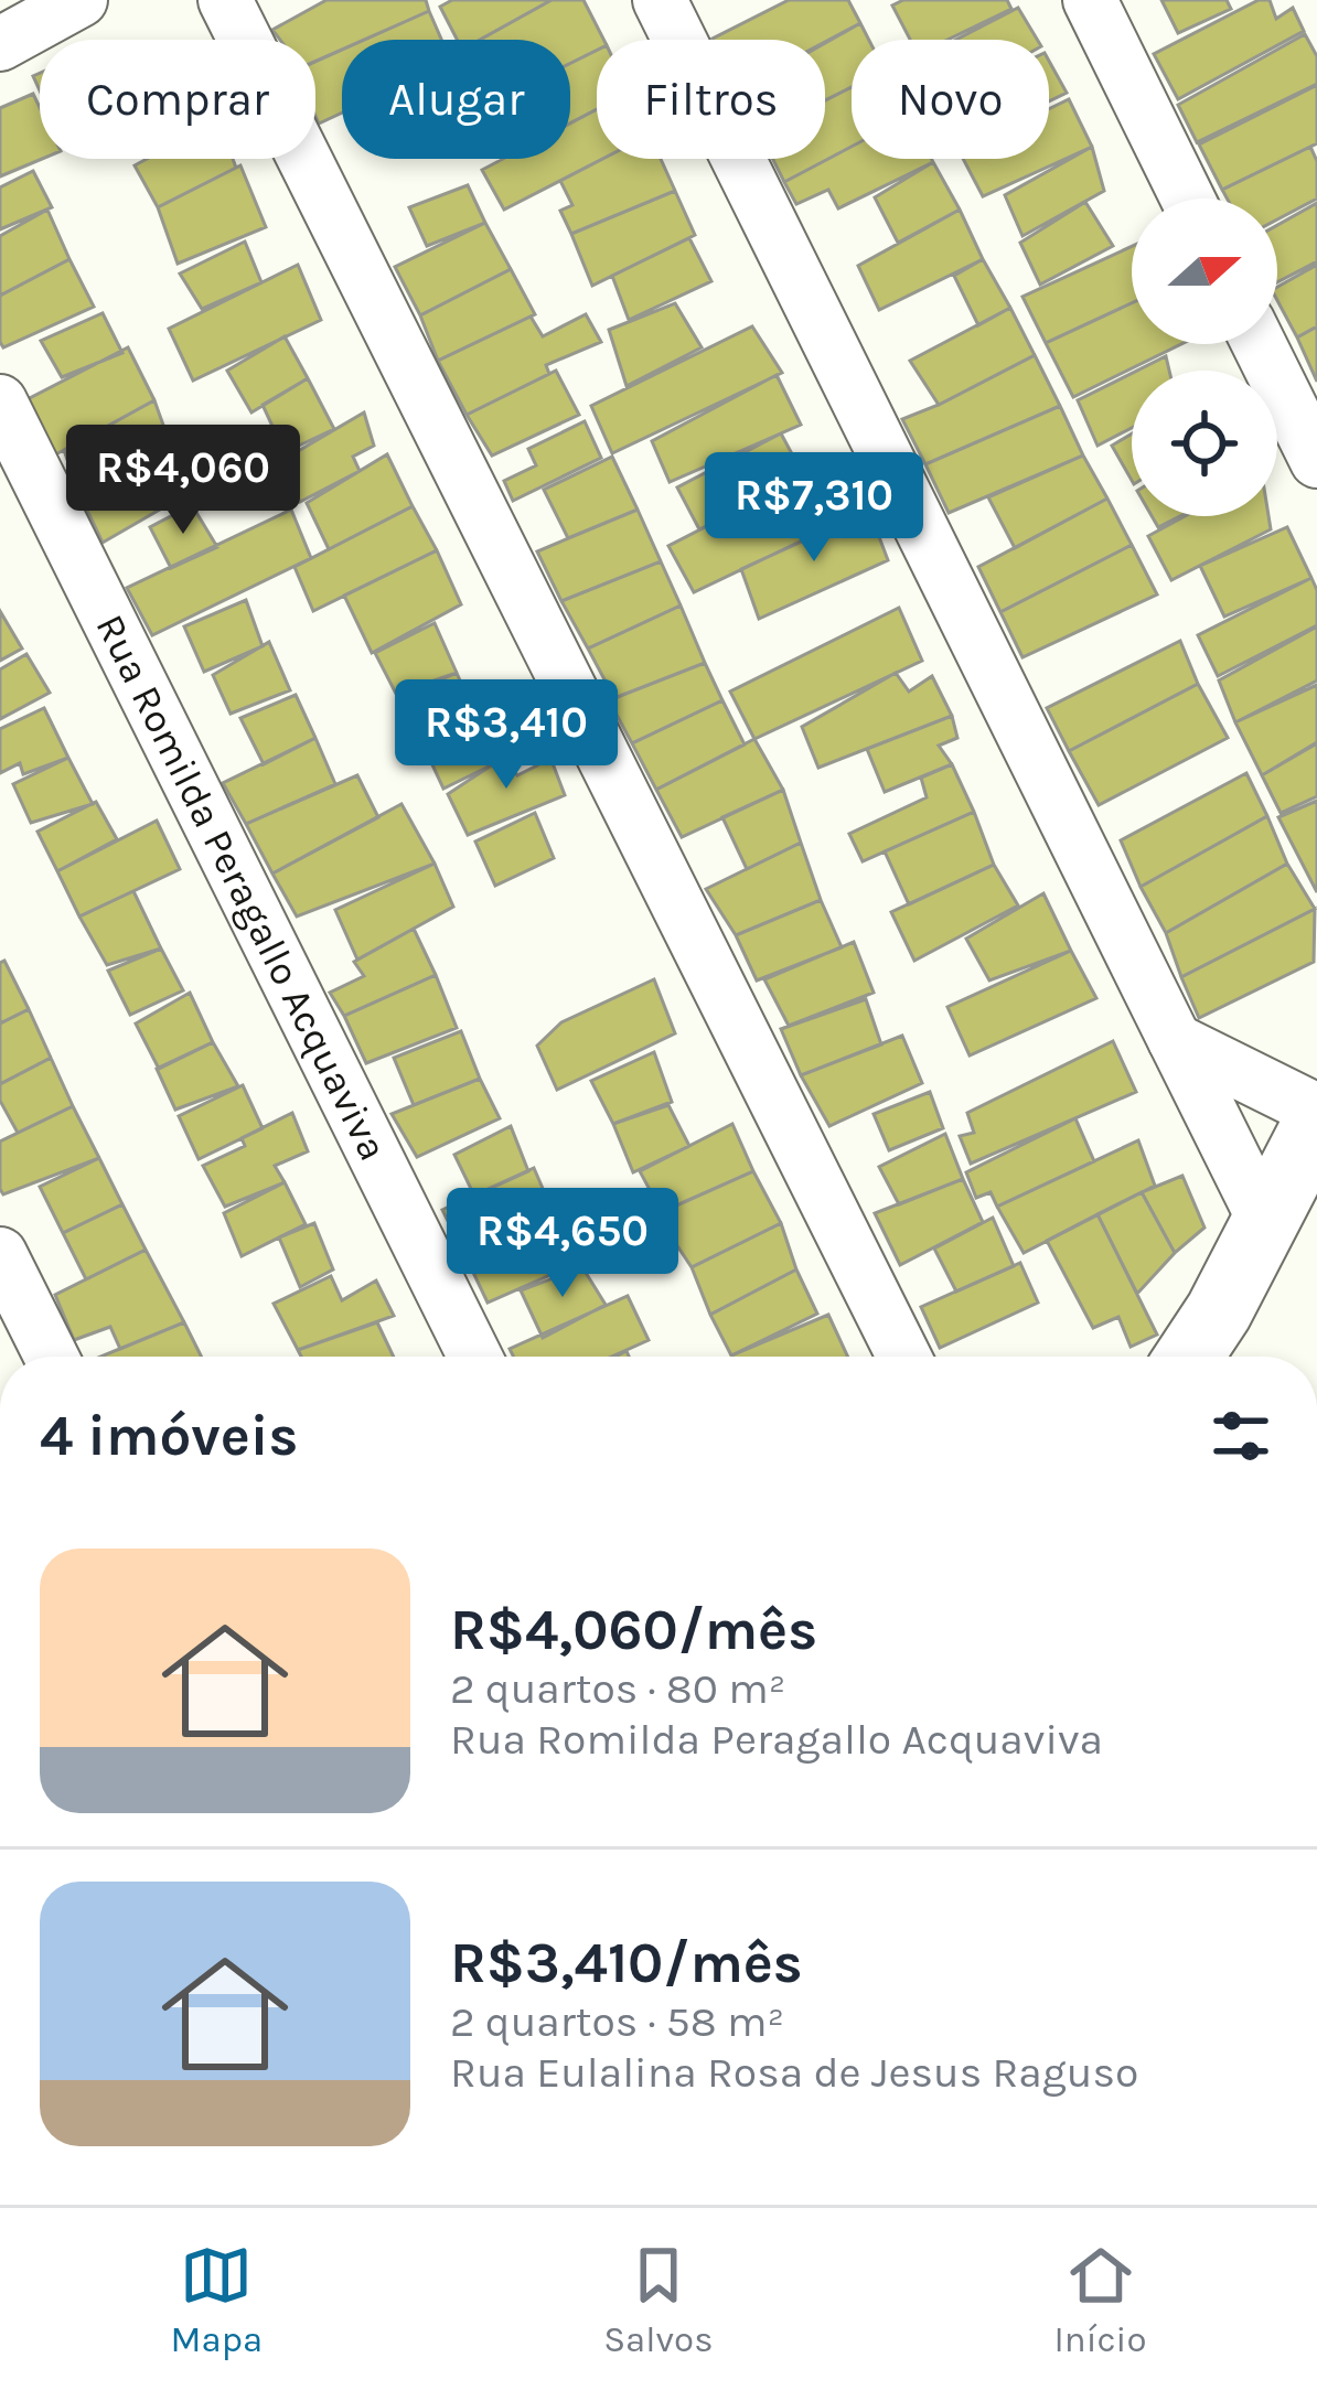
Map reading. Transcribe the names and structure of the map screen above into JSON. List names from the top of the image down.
{
  "streets": {
    "street": ["Rua Romilda Peragallo Acquaviva"]
  },
  "north": "right",
  "page": {
    "chip": [
      "Comprar",
      "Alugar",
      "Filtros",
      "Novo"
    ],
    "price": [
      "R$4,060",
      "R$7,310",
      "R$3,410",
      "R$4,650"
    ],
    "heading": "4 imóveis",
    "list": [
      {
        "name": "R$4,060/mês",
        "note": "2 quartos · 80 m² · Rua Romilda Peragallo Acquaviva"
      },
      {
        "name": "R$3,410/mês",
        "note": "2 quartos · 58 m² · Rua Eulalina Rosa de Jesus Raguso"
      }
    ],
    "tabs": ["Mapa", "Salvos", "Início"]
  }
}
